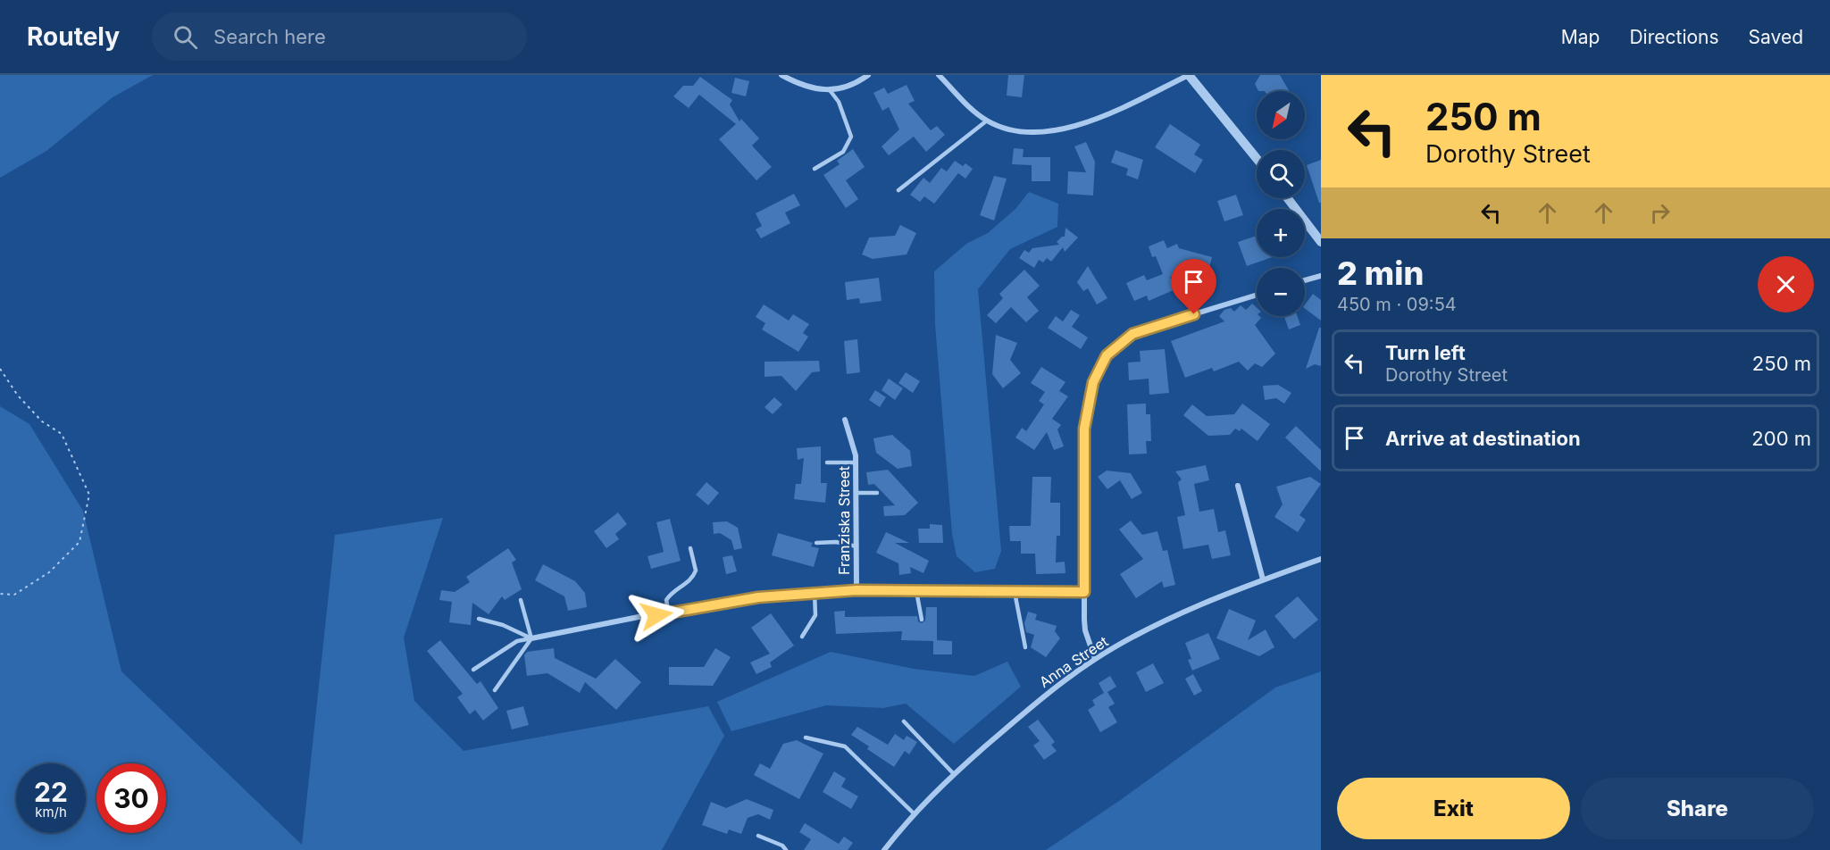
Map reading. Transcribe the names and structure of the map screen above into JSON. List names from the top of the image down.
{
  "streets": {
    "street": ["Franziska Street", "Anna Street"]
  },
  "north": "bottom left",
  "page": {
    "header": "Routely",
    "search": "Search here",
    "nav": ["Map", "Directions", "Saved"],
    "turn": ["250 m", "Dorothy Street"],
    "map_buttons": ["+", "−"],
    "heading": ["2 min", "450 m · 09:54"],
    "list": [
      {
        "name": "Turn left",
        "note": "Dorothy Street",
        "value": "250 m"
      },
      {
        "name": "Arrive at destination",
        "value": "200 m"
      }
    ],
    "speed": "22 km/h",
    "limit": "30",
    "buttons": ["Exit", "Share"]
  }
}
